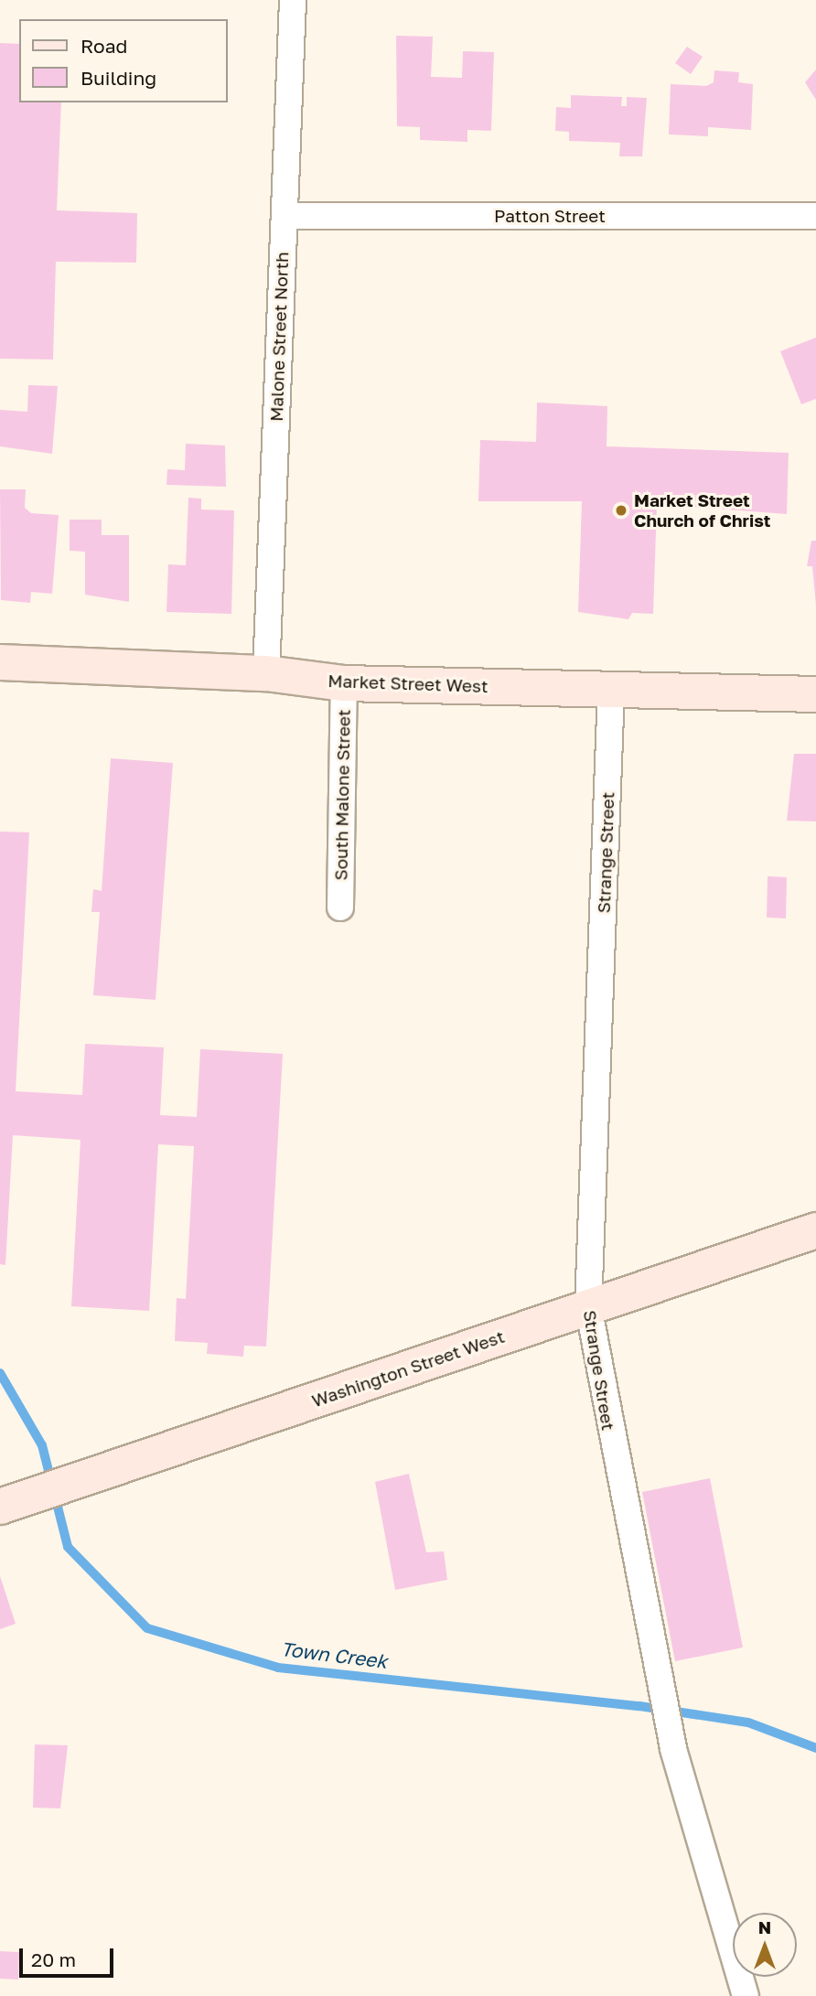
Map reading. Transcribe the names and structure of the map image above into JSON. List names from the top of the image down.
{
  "streets": {
    "street": [
      "Patton Street",
      "Malone Street North",
      "Market Street West",
      "South Malone Street",
      "Strange Street",
      "Washington Street West"
    ]
  },
  "crossings": [
    ["Patton Street", "Malone Street North"],
    ["Malone Street North", "Market Street West"],
    ["Market Street West", "South Malone Street"],
    ["Market Street West", "Strange Street"],
    ["Strange Street", "Washington Street West"]
  ],
  "water": ["Town Creek"],
  "places": ["Market Street Church of Christ"],
  "legend": ["Road", "Building"],
  "scale_bar": "20 m",
  "north": "top"
}
